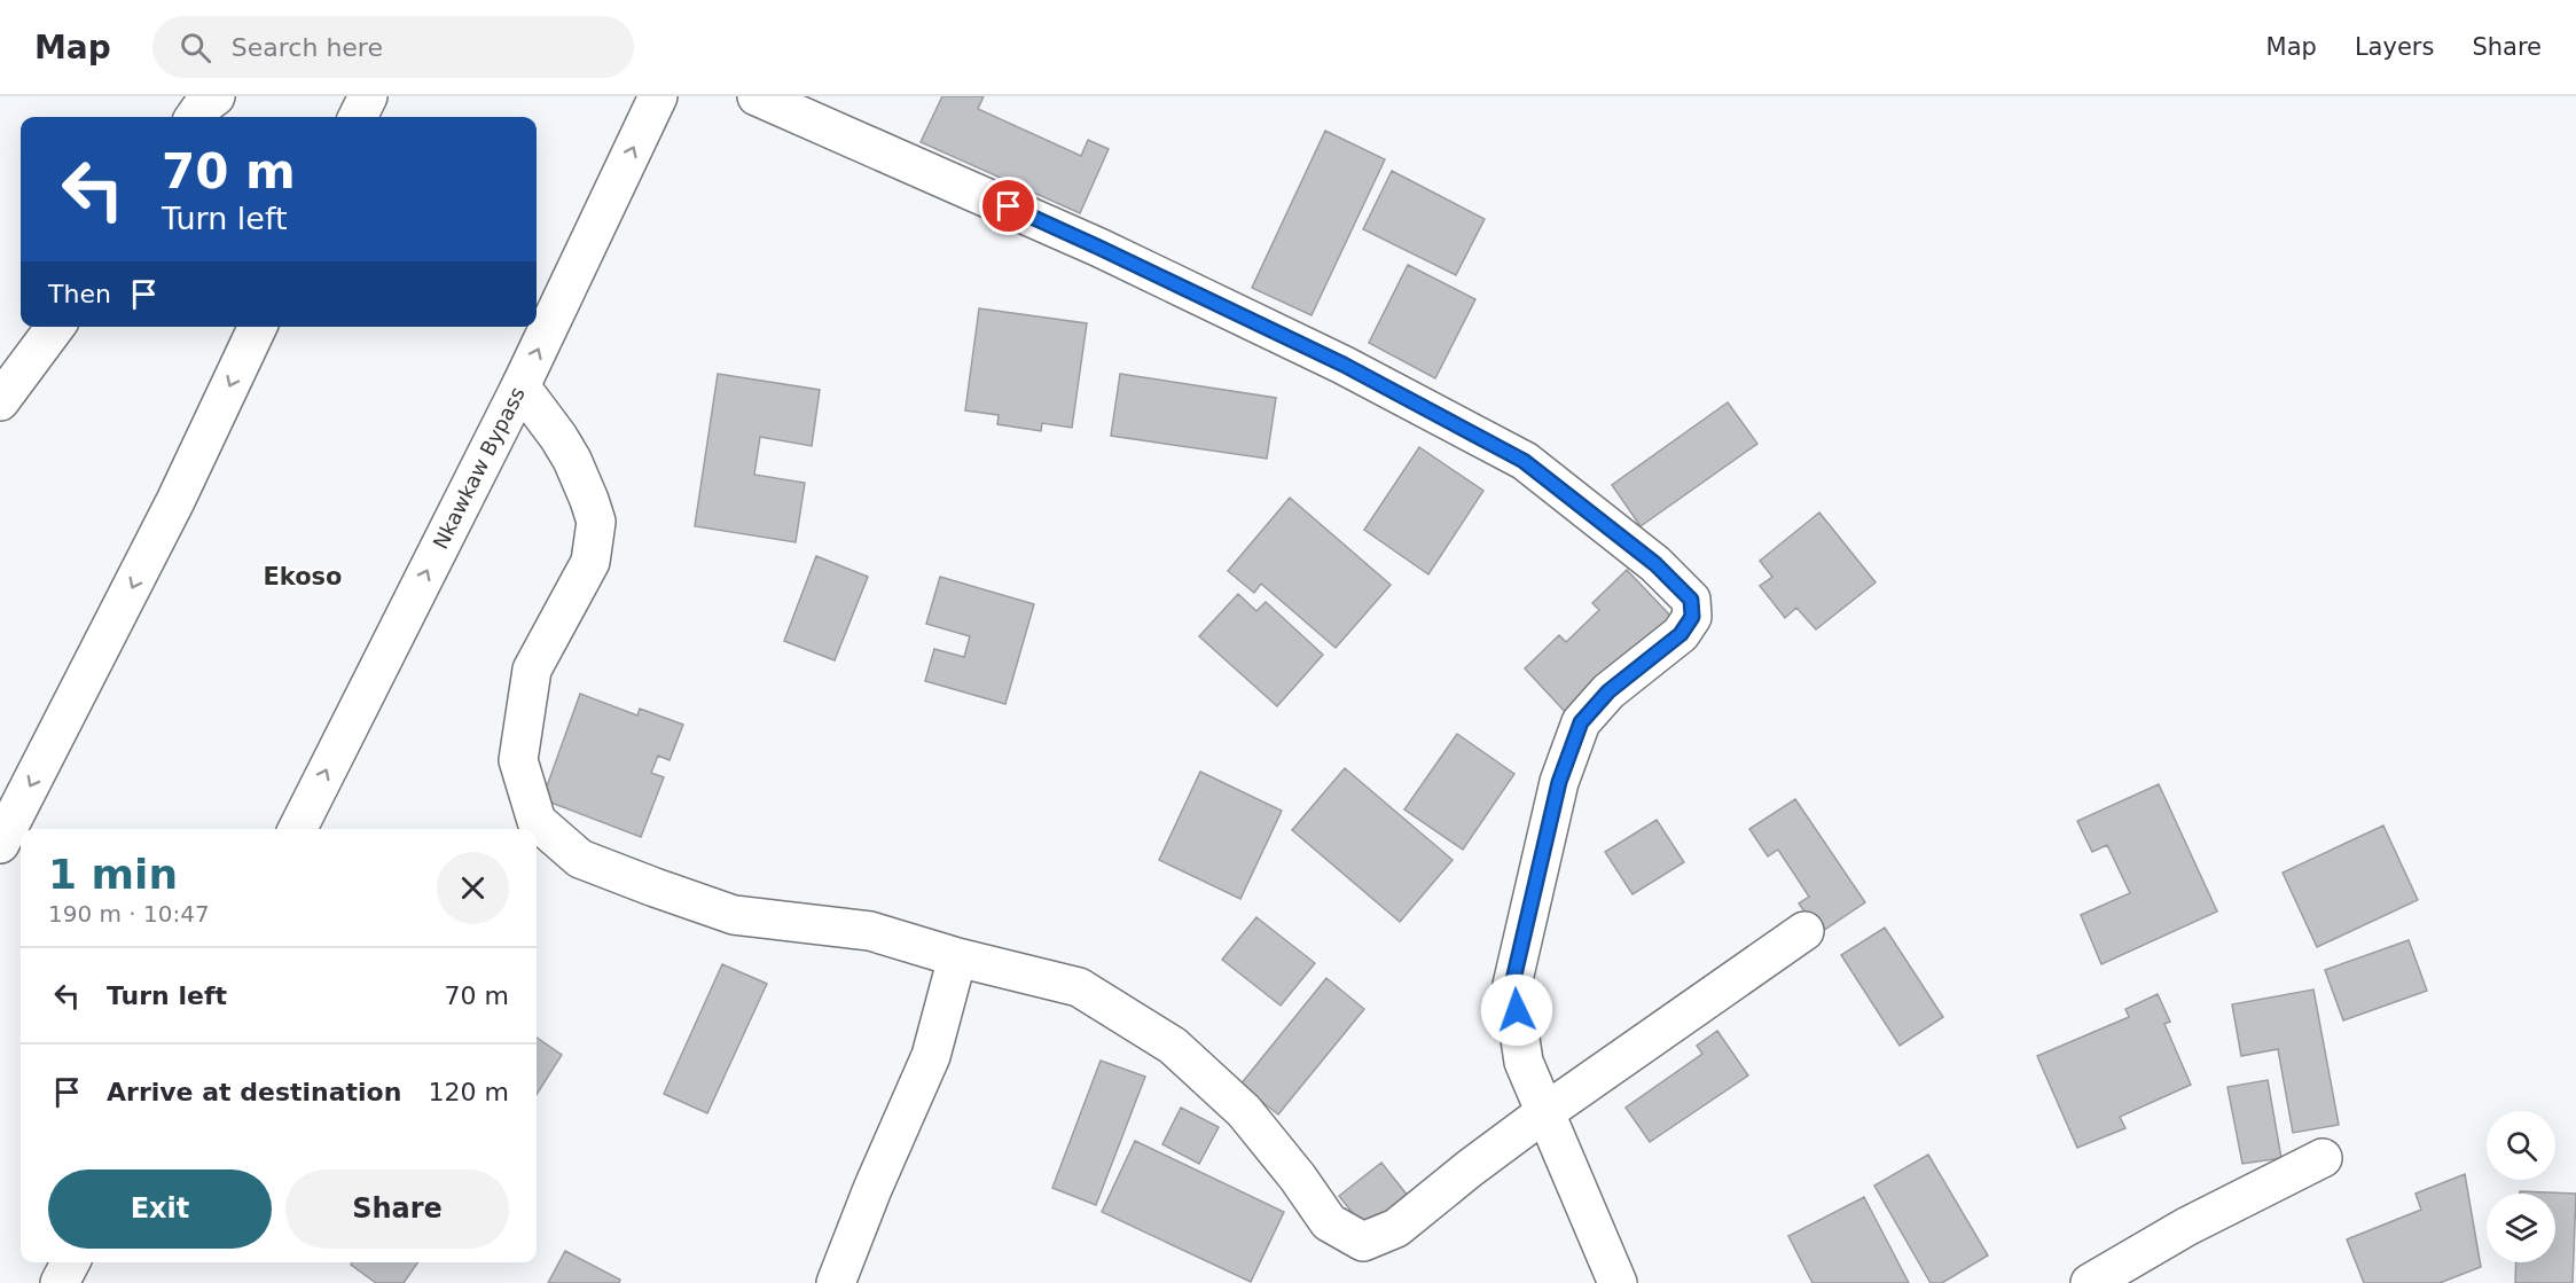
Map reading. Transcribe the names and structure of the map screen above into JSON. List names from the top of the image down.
{
  "streets": {
    "main road": ["Nkawkaw Bypass"]
  },
  "districts": ["Ekoso"],
  "page": {
    "header": "Map",
    "search": "Search here",
    "nav": ["Map", "Layers", "Share"],
    "turn": ["70 m", "Turn left"],
    "then": "Then",
    "heading": ["1 min", "190 m · 10:47"],
    "list": [
      {
        "name": "Turn left",
        "value": "70 m"
      },
      {
        "name": "Arrive at destination",
        "value": "120 m"
      }
    ],
    "buttons": ["Exit", "Share"]
  }
}
